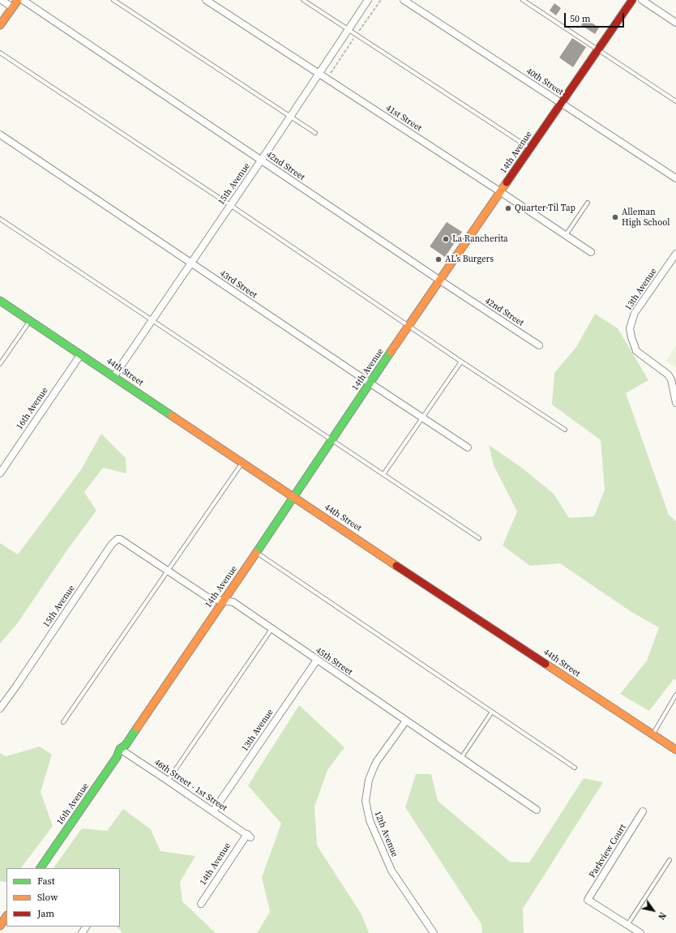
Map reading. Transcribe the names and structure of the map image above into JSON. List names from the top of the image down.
{
  "streets": {
    "street": [
      "40th Street",
      "41st Street",
      "14th Avenue",
      "42nd Street",
      "15th Avenue",
      "43rd Street",
      "13th Avenue",
      "44th Street",
      "16th Avenue",
      "45th Street",
      "46th Street - 1st Street",
      "12th Avenue",
      "Parkview Court"
    ]
  },
  "crossings": [
    ["40th Street", "14th Avenue"],
    ["41st Street", "14th Avenue"],
    ["41st Street", "15th Avenue"],
    ["14th Avenue", "42nd Street"],
    ["14th Avenue", "43rd Street"],
    ["14th Avenue", "44th Street"],
    ["14th Avenue", "16th Avenue"],
    ["14th Avenue", "45th Street"],
    ["14th Avenue", "46th Street - 1st Street"],
    ["42nd Street", "15th Avenue"],
    ["15th Avenue", "43rd Street"],
    ["15th Avenue", "44th Street"],
    ["15th Avenue", "45th Street"],
    ["13th Avenue", "45th Street"],
    ["13th Avenue", "46th Street - 1st Street"],
    ["44th Street", "16th Avenue"],
    ["16th Avenue", "46th Street - 1st Street"],
    ["45th Street", "12th Avenue"]
  ],
  "places": [
    "Quarter-Til Tap",
    "Alleman High School",
    "La Rancherita",
    "AL’s Burgers"
  ],
  "legend": ["Fast", "Slow", "Jam"],
  "scale_bar": "50 m",
  "north": "bottom right"
}
